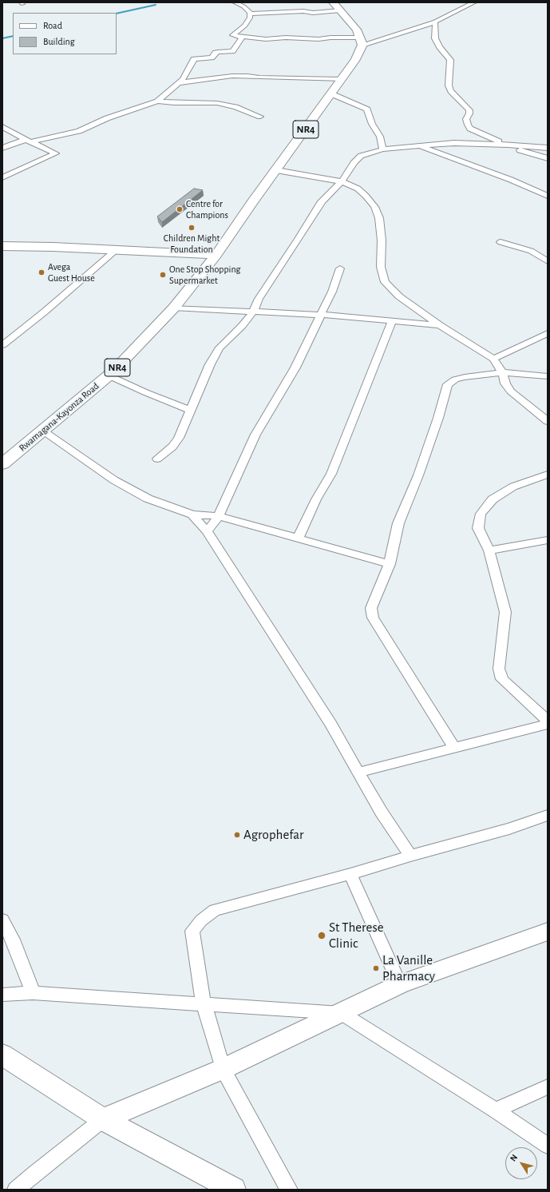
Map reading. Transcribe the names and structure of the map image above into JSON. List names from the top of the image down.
{
  "streets": {
    "highway": ["NR4", "Rwamagana-Kayonza Road"]
  },
  "crossings": [
    ["NR4", "Rwamagana-Kayonza Road"]
  ],
  "places": [
    "Centre for Champions",
    "Children Might Foundation",
    "Avega Guest House",
    "One Stop Shopping Supermarket",
    "Agrophefar",
    "St Therese Clinic",
    "La Vanille Pharmacy"
  ],
  "legend": ["Road", "Building"],
  "north": "top left"
}
